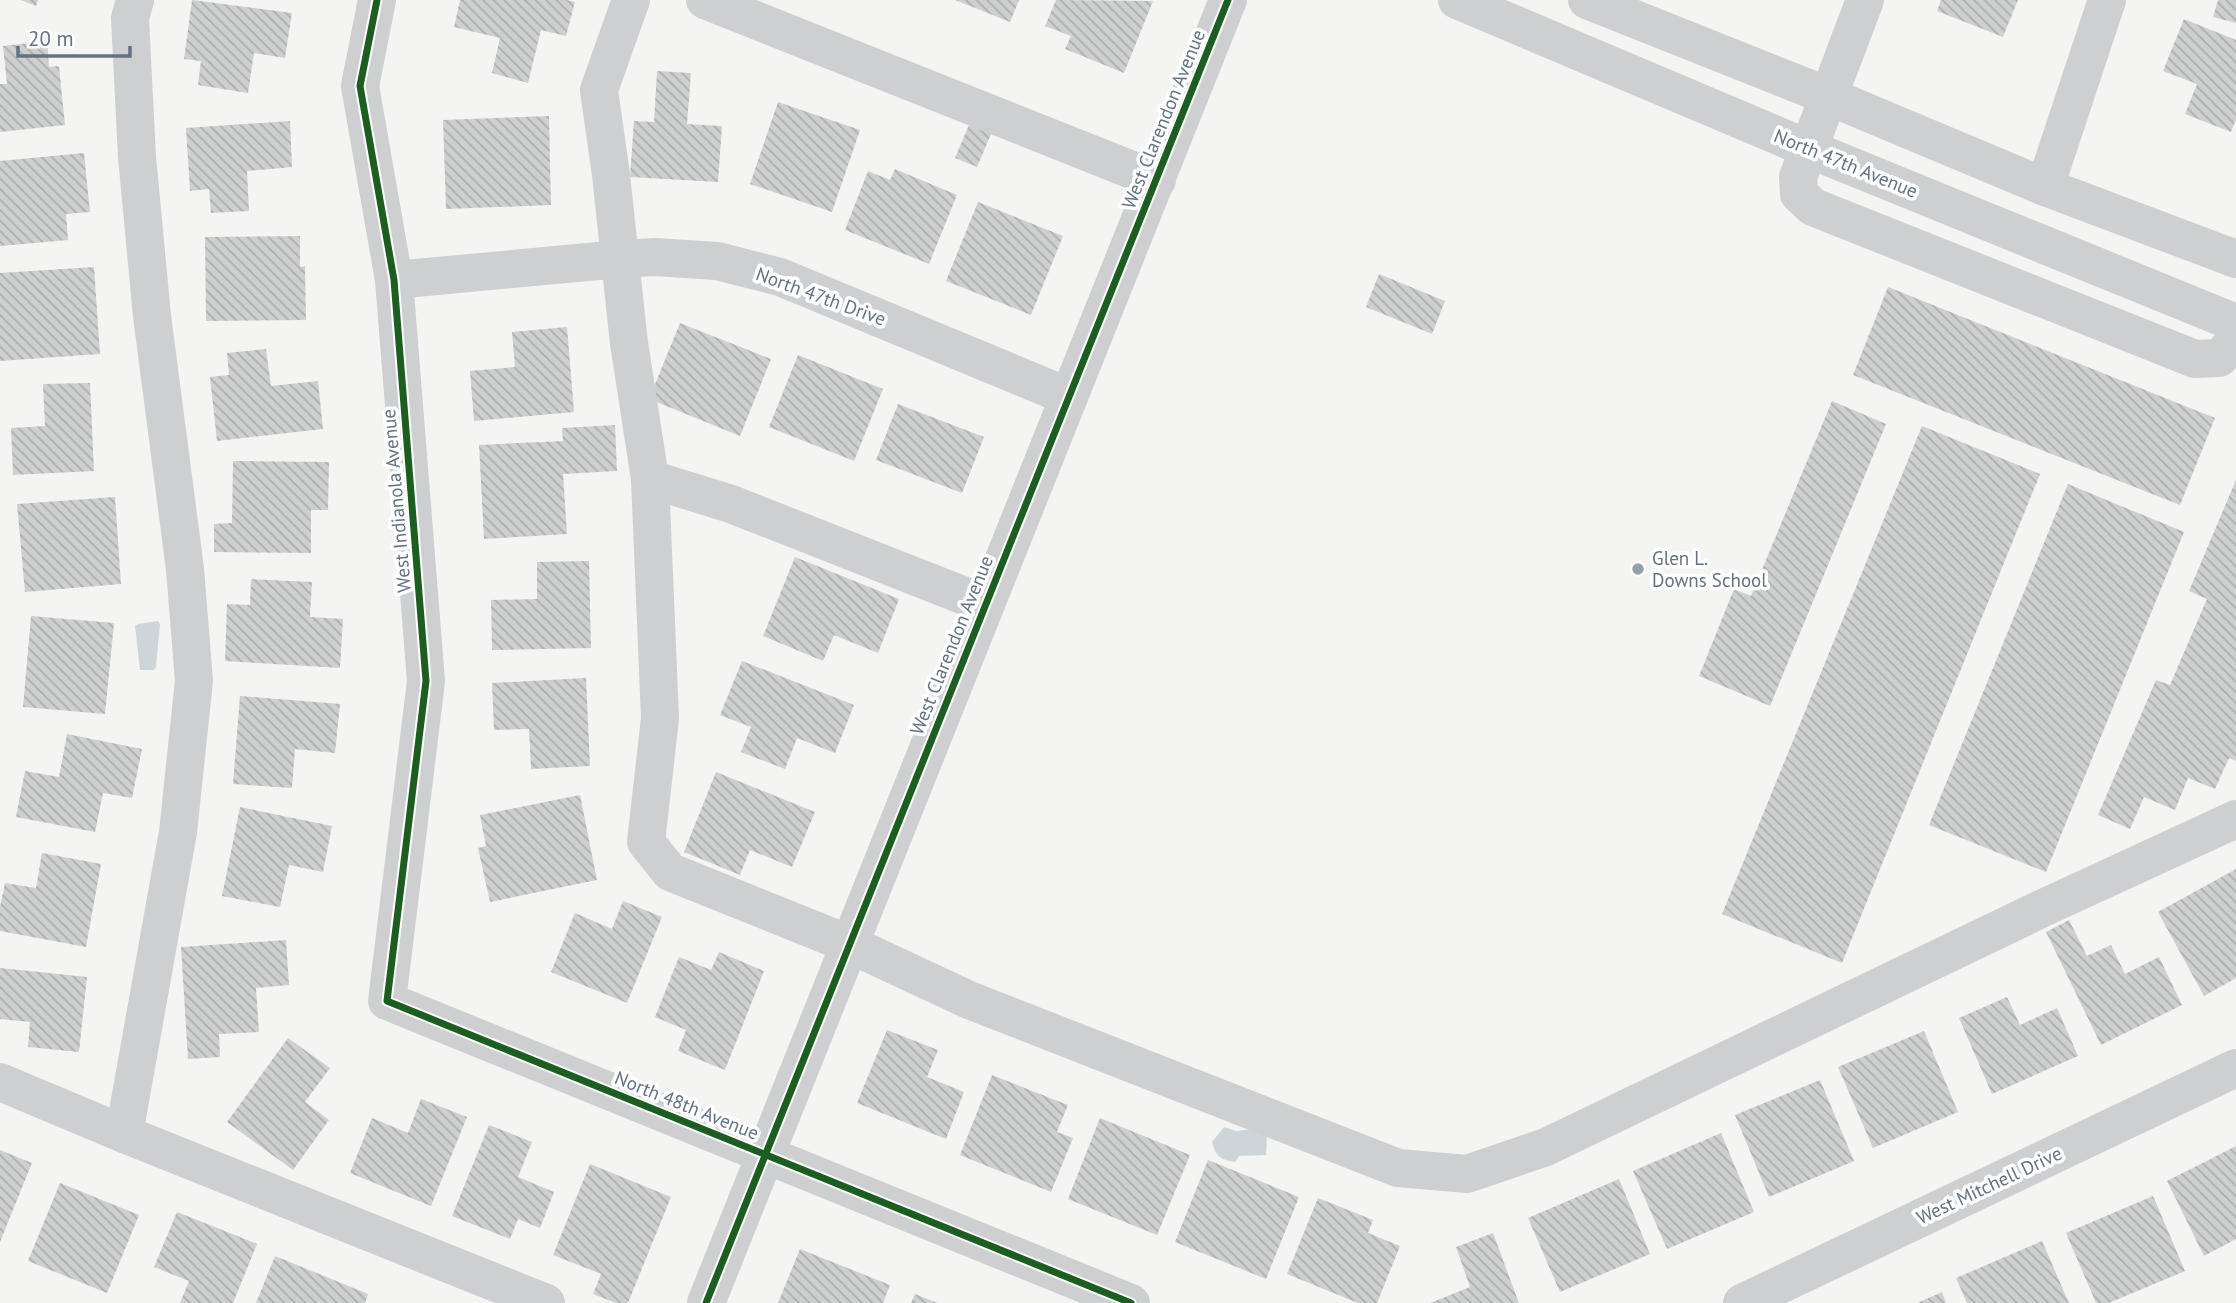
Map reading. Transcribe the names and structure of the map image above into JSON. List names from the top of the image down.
{
  "streets": {
    "street": [
      "West Clarendon Avenue",
      "North 47th Avenue",
      "North 47th Drive",
      "West Indianola Avenue",
      "North 48th Avenue",
      "West Mitchell Drive"
    ]
  },
  "crossings": [
    ["West Clarendon Avenue", "North 47th Drive"],
    ["West Clarendon Avenue", "North 48th Avenue"],
    ["North 47th Drive", "West Indianola Avenue"],
    ["West Indianola Avenue", "North 48th Avenue"]
  ],
  "places": ["Glen L. Downs School"],
  "scale_bar": "20 m"
}
